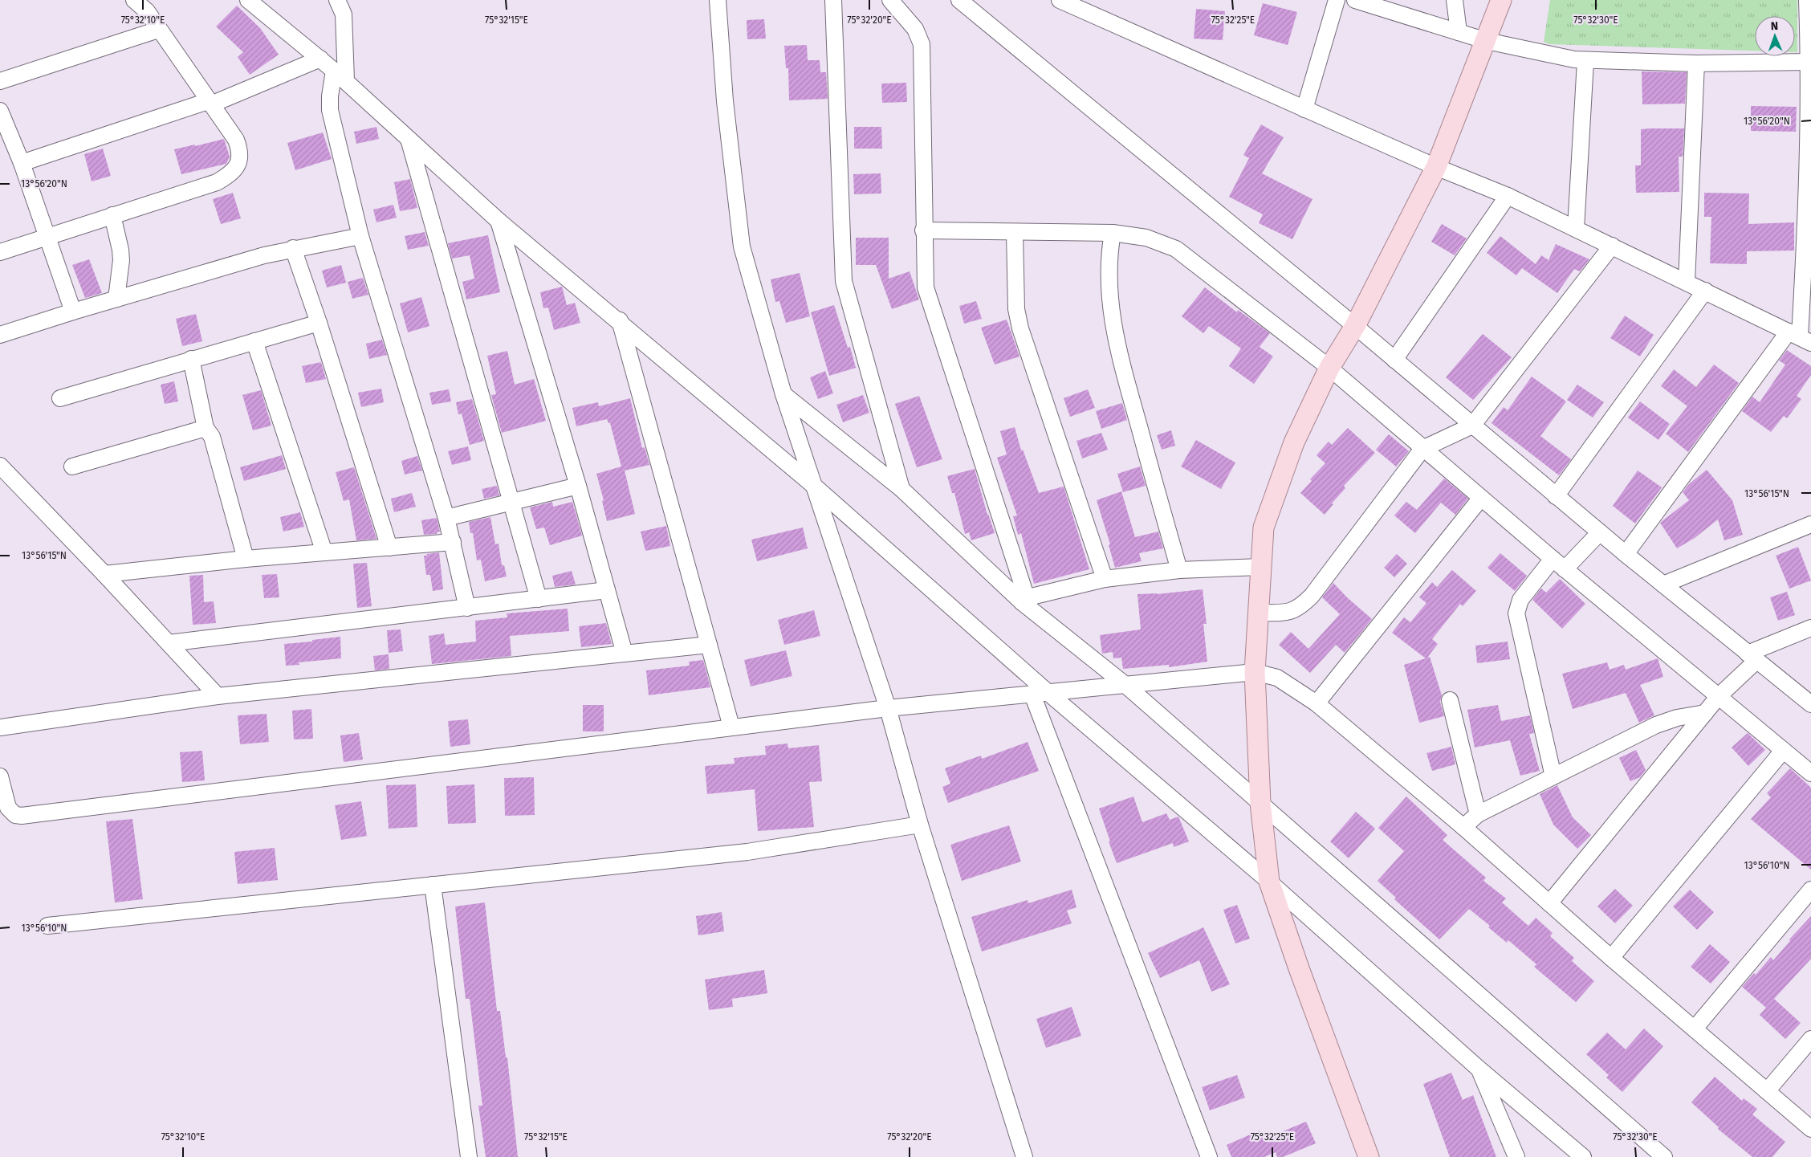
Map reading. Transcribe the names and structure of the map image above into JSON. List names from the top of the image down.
{
  "north": "top",
  "coordinates": [
    "75°32'10\"E",
    "75°32'15\"E",
    "75°32'20\"E",
    "75°32'25\"E",
    "75°32'30\"E",
    "13°56'20\"N",
    "13°56'15\"N",
    "13°56'10\"N"
  ]
}
